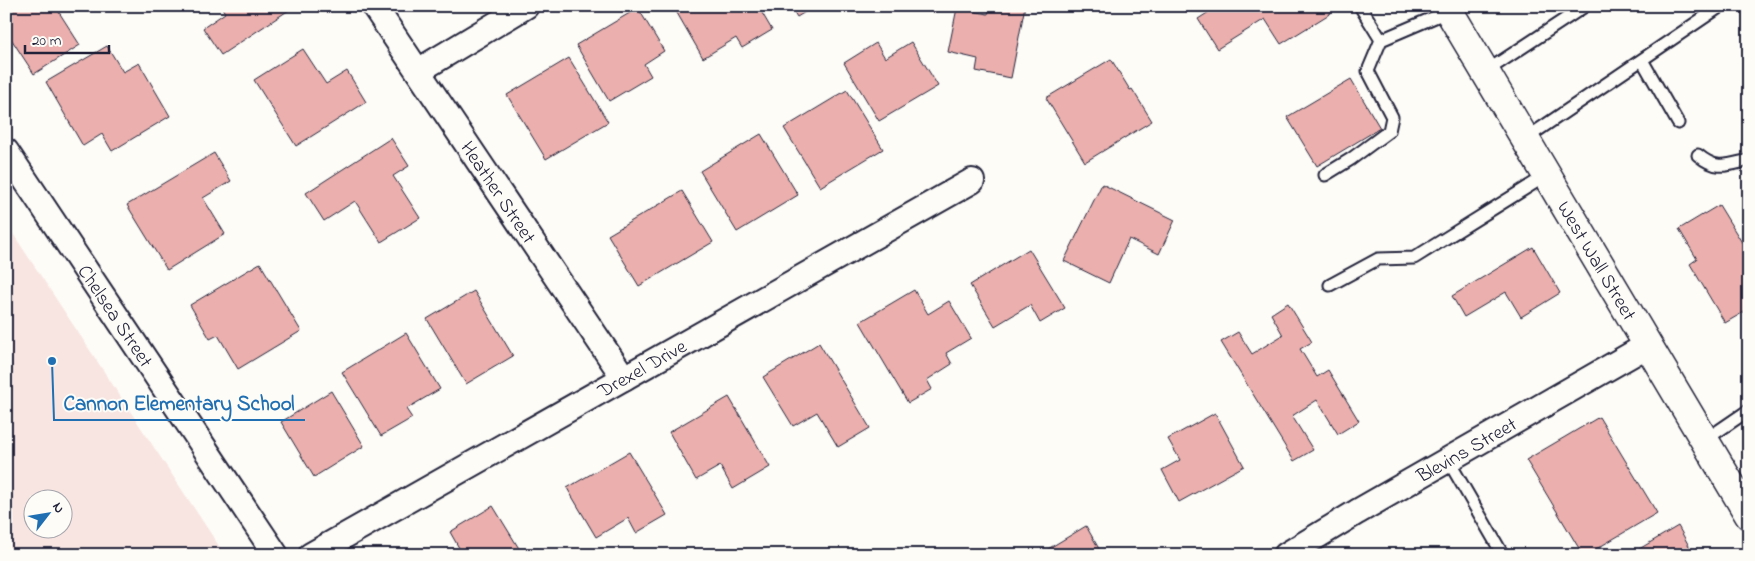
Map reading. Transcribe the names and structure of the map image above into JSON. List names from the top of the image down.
{
  "streets": {
    "street": [
      "Heather Street",
      "West Wall Street",
      "Chelsea Street",
      "Drexel Drive",
      "Blevins Street"
    ]
  },
  "crossings": [
    ["Heather Street", "Drexel Drive"],
    ["West Wall Street", "Blevins Street"]
  ],
  "places": ["Cannon Elementary School"],
  "scale_bar": "20 m",
  "north": "top right"
}
